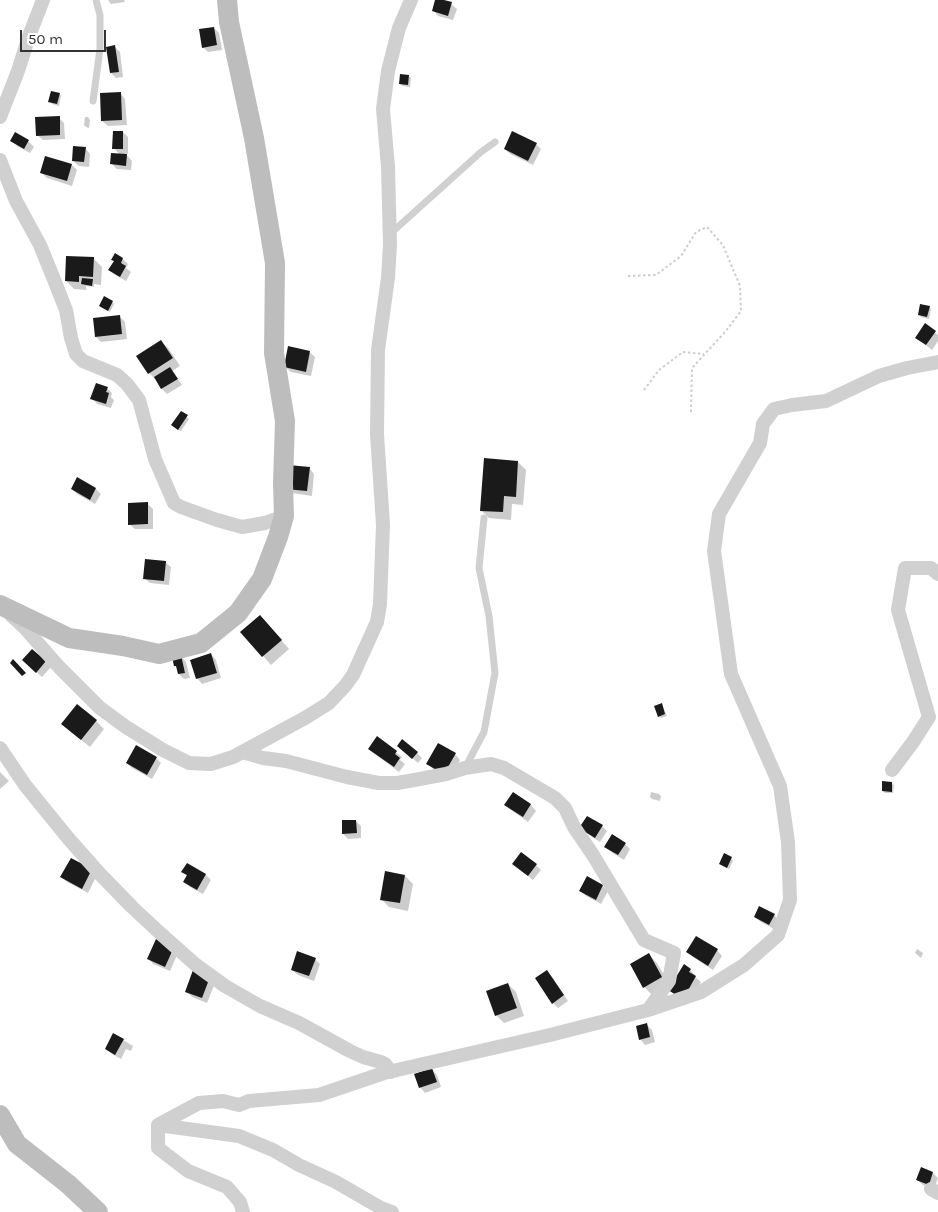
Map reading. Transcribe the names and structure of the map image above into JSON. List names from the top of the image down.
{
  "scale_bar": "50 m"
}
